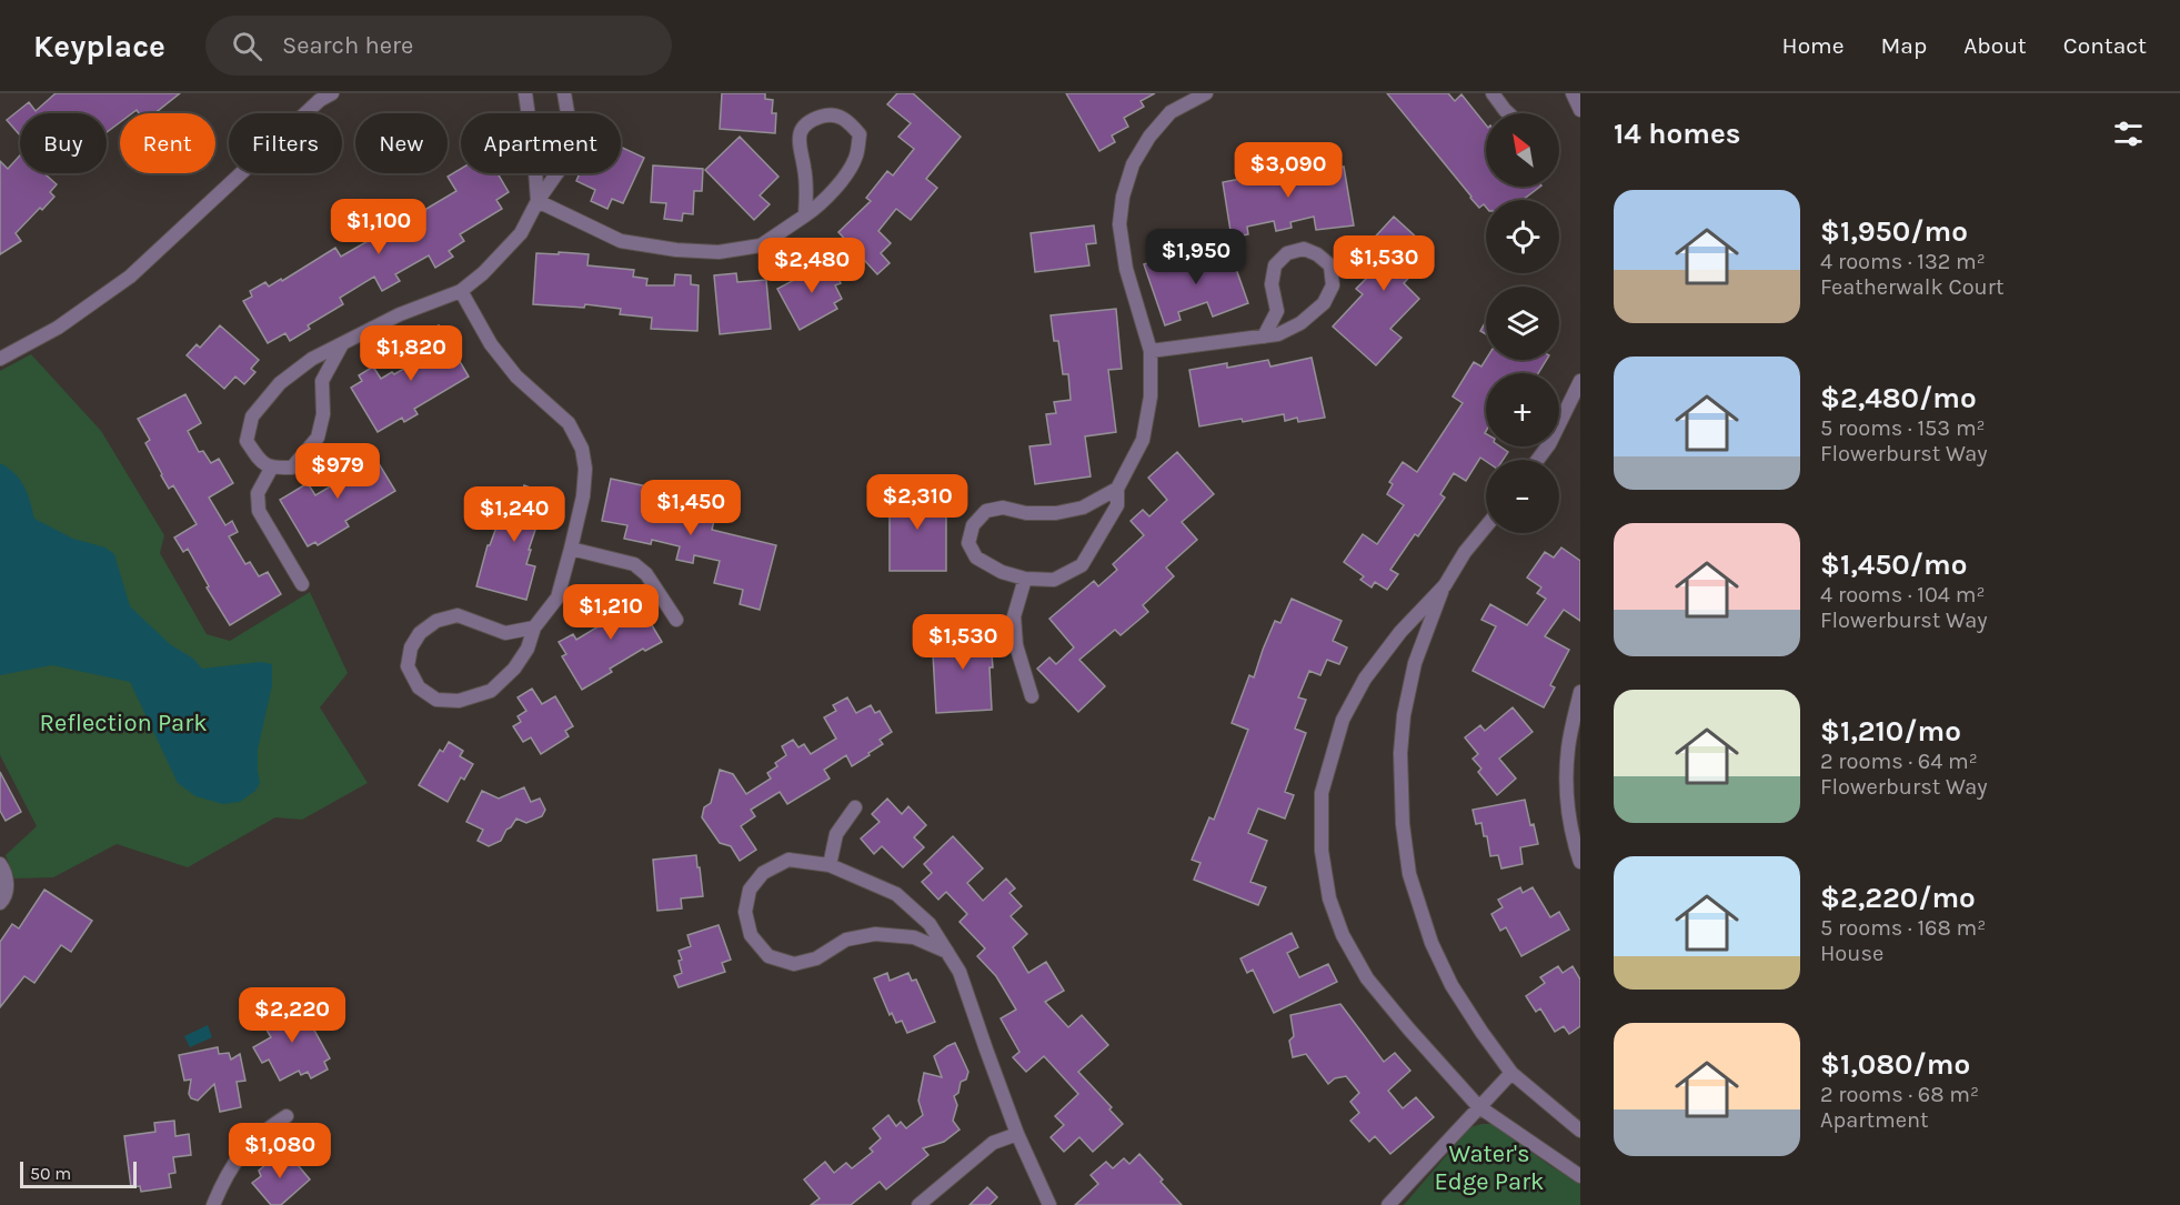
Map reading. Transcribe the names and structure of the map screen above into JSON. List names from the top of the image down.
{
  "parks": ["Reflection Park", "Water's Edge Park"],
  "scale_bar": "50 m",
  "north": "top left",
  "page": {
    "header": "Keyplace",
    "search": "Search here",
    "nav": [
      "Home",
      "Map",
      "About",
      "Contact"
    ],
    "heading": "14 homes",
    "map_buttons": ["+", "−"],
    "chip": [
      "Buy",
      "Rent",
      "Filters",
      "New",
      "Apartment"
    ],
    "price": [
      "$3,090",
      "$1,100",
      "$1,950",
      "$1,530",
      "$2,480",
      "$1,820",
      "$979",
      "$2,310",
      "$1,450",
      "$1,240",
      "$1,210",
      "$1,530",
      "$2,220",
      "$1,080"
    ],
    "list": [
      {
        "name": "$1,950/mo",
        "note": "4 rooms · 132 m² · Featherwalk Court"
      },
      {
        "name": "$2,480/mo",
        "note": "5 rooms · 153 m² · Flowerburst Way"
      },
      {
        "name": "$1,450/mo",
        "note": "4 rooms · 104 m² · Flowerburst Way"
      },
      {
        "name": "$1,210/mo",
        "note": "2 rooms · 64 m² · Flowerburst Way"
      },
      {
        "name": "$2,220/mo",
        "note": "5 rooms · 168 m² · House"
      },
      {
        "name": "$1,080/mo",
        "note": "2 rooms · 68 m² · Apartment"
      }
    ],
    "scale": "50 m"
  }
}
